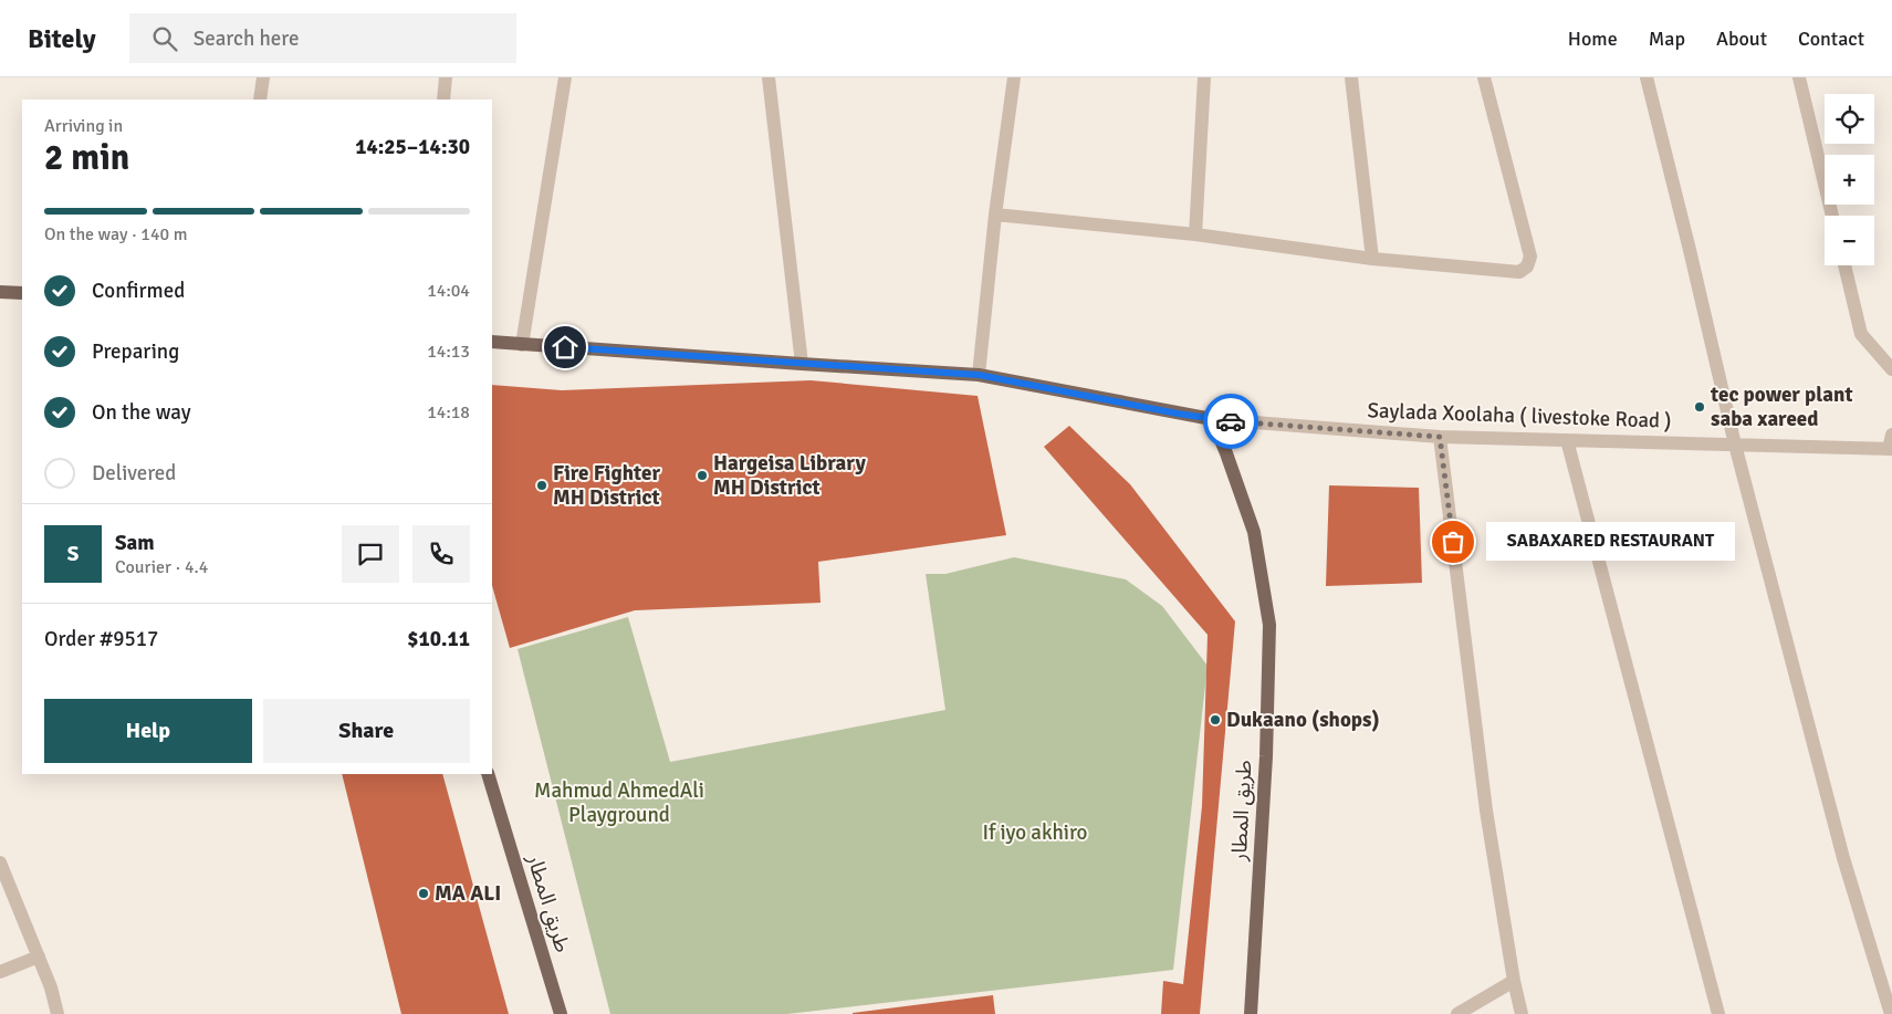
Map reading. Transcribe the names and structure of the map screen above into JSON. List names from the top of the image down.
{
  "streets": {
    "main road": ["طريق المطار"],
    "street": ["Saylada Xoolaha ( livestoke Road )"]
  },
  "crossings": [
    ["Saylada Xoolaha ( livestoke Road )", "طريق المطار"]
  ],
  "parks": ["Mahmud AhmedAli Playground", "If iyo akhiro"],
  "places": [
    "tec power plant saba xareed",
    "Hargeisa Library MH District",
    "Fire Fighter MH District",
    "SABAXARED RESTAURANT",
    "Dukaano (shops)",
    "MA ALI"
  ],
  "page": {
    "header": "Bitely",
    "search": "Search here",
    "nav": [
      "Home",
      "Map",
      "About",
      "Contact"
    ],
    "map_buttons": ["+", "−"],
    "heading": ["2 min", "Arriving in", "14:25–14:30"],
    "panel": [
      "Sam",
      "Courier · 4.4",
      "Order #9517",
      "$10.11"
    ],
    "bar": "On the way · 140 m",
    "list": [
      ["Confirmed", "14:04"],
      ["Preparing", "14:13"],
      ["On the way", "14:18"],
      "Delivered"
    ],
    "bubble": "SABAXARED RESTAURANT",
    "round": "S",
    "buttons": ["Help", "Share"]
  }
}
